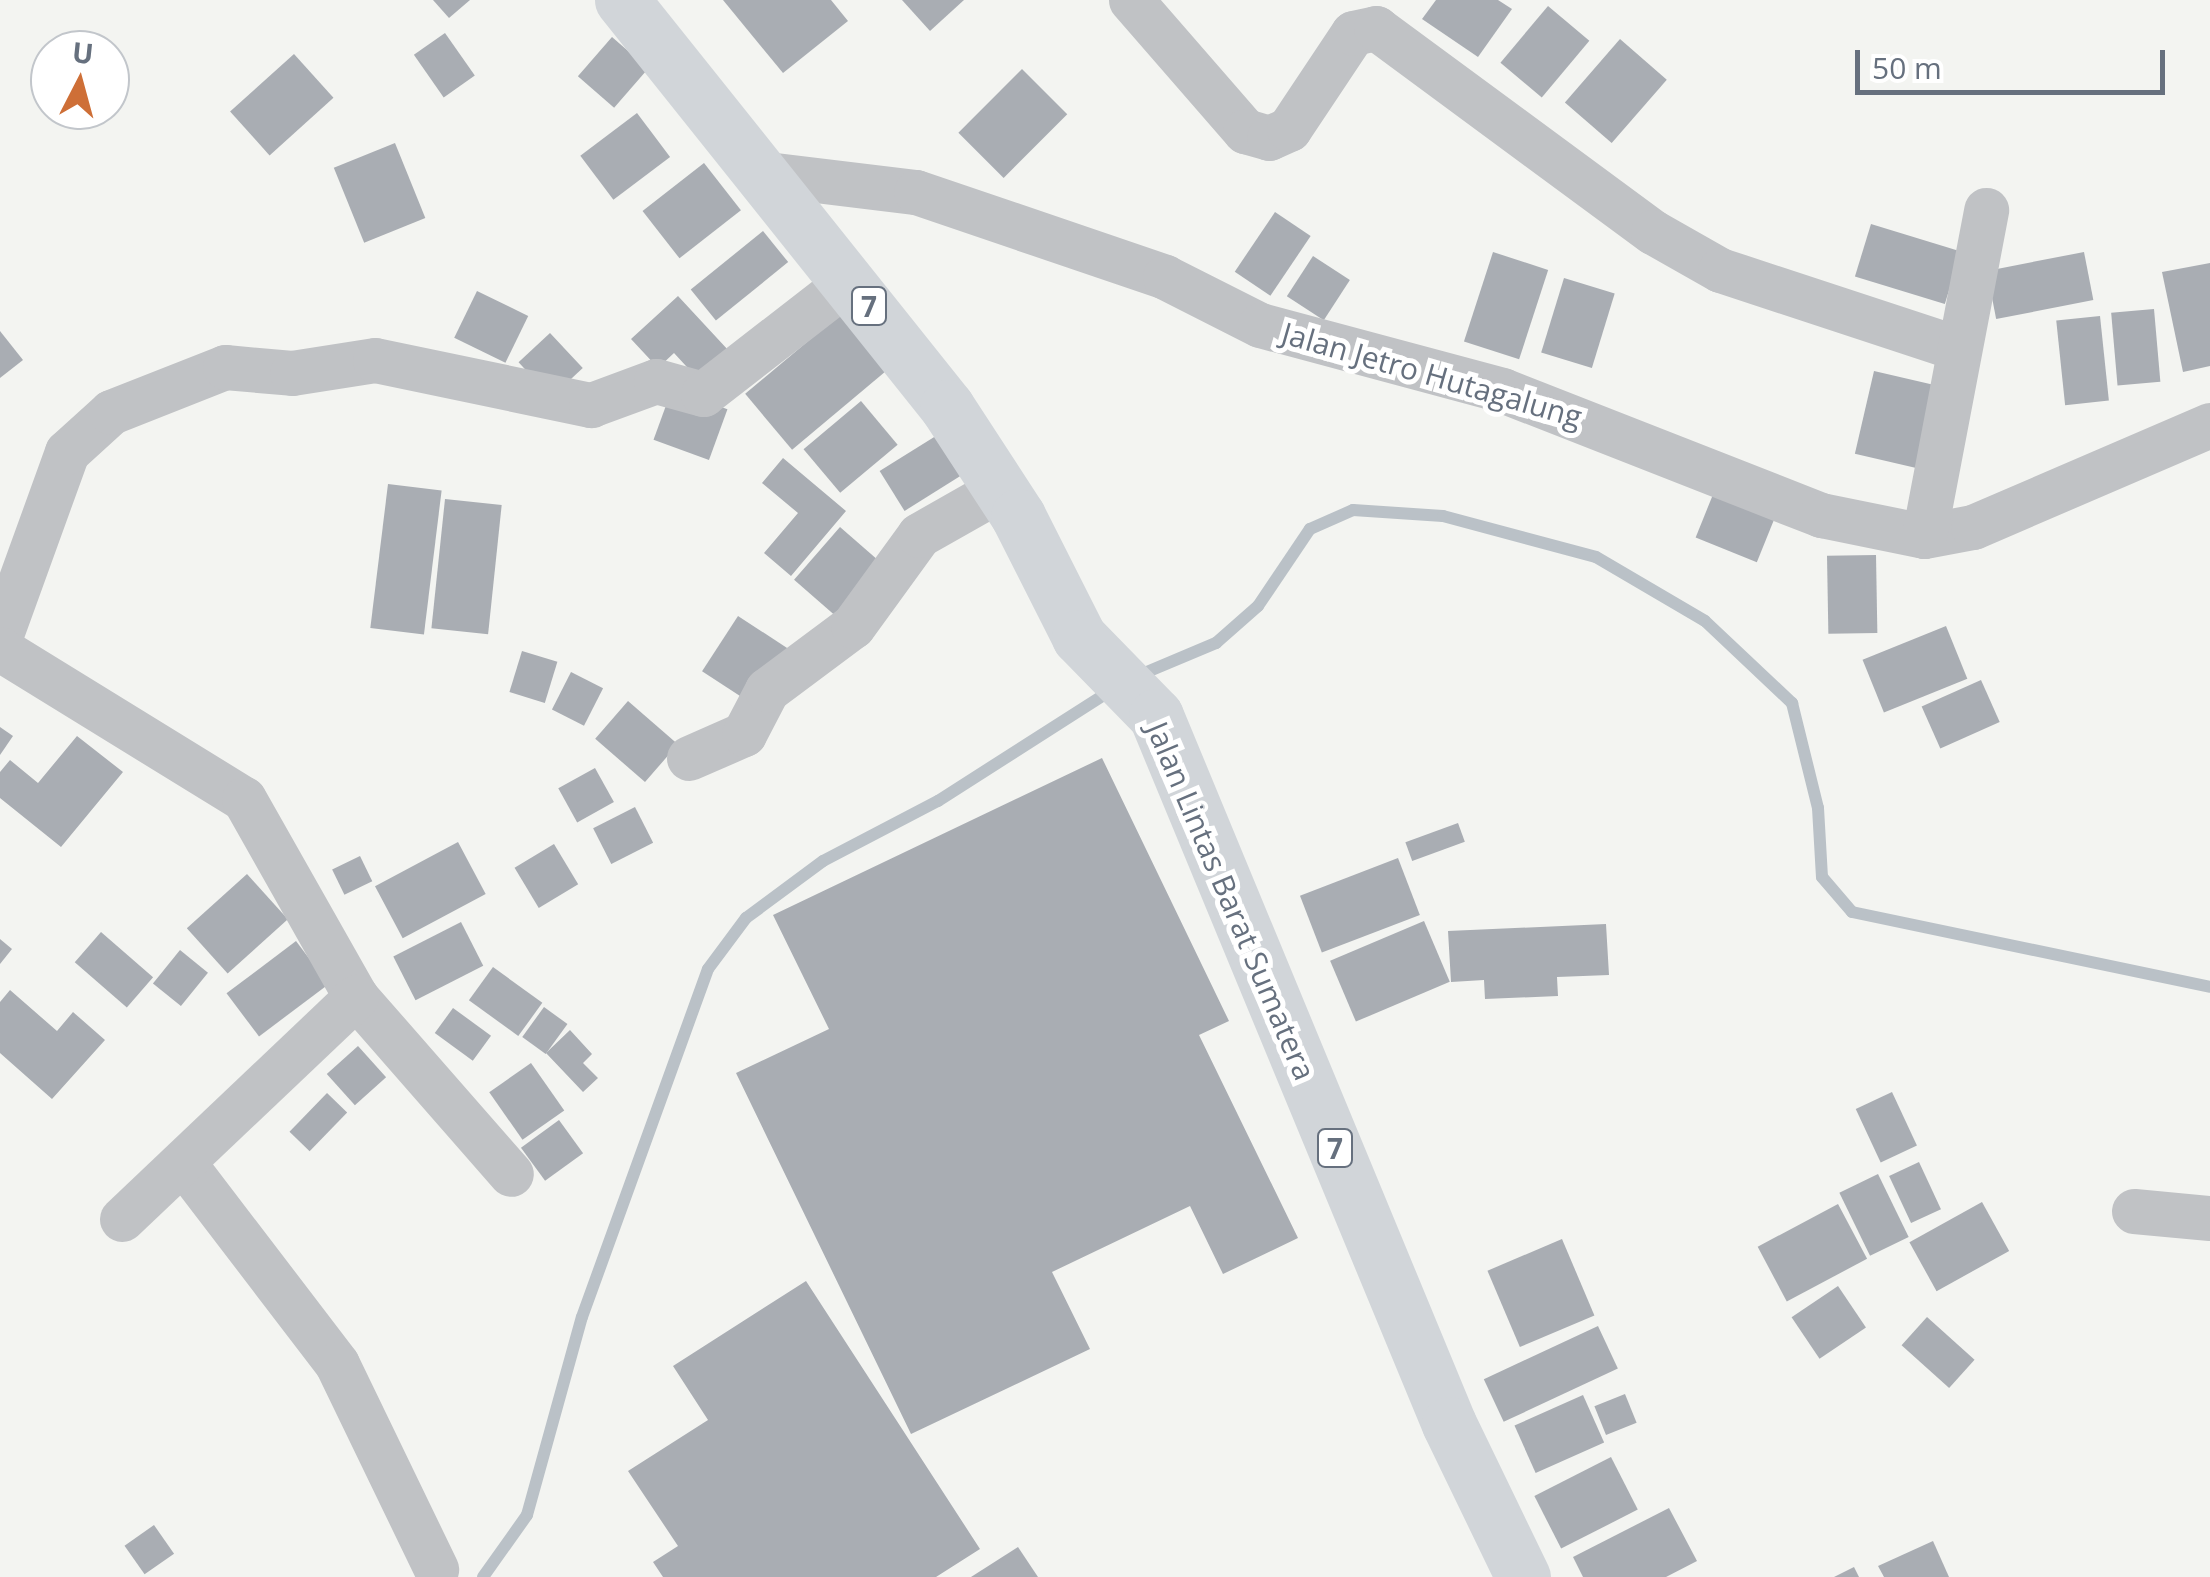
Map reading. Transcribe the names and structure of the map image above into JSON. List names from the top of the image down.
{
  "streets": {
    "highway": ["7", "Jalan Lintas Barat Sumatera"],
    "street": ["Jalan Jetro Hutagalung"]
  },
  "crossings": [
    ["Jalan Jetro Hutagalung", "Jalan Lintas Barat Sumatera"]
  ],
  "scale_bar": "50 m",
  "north": "top"
}
